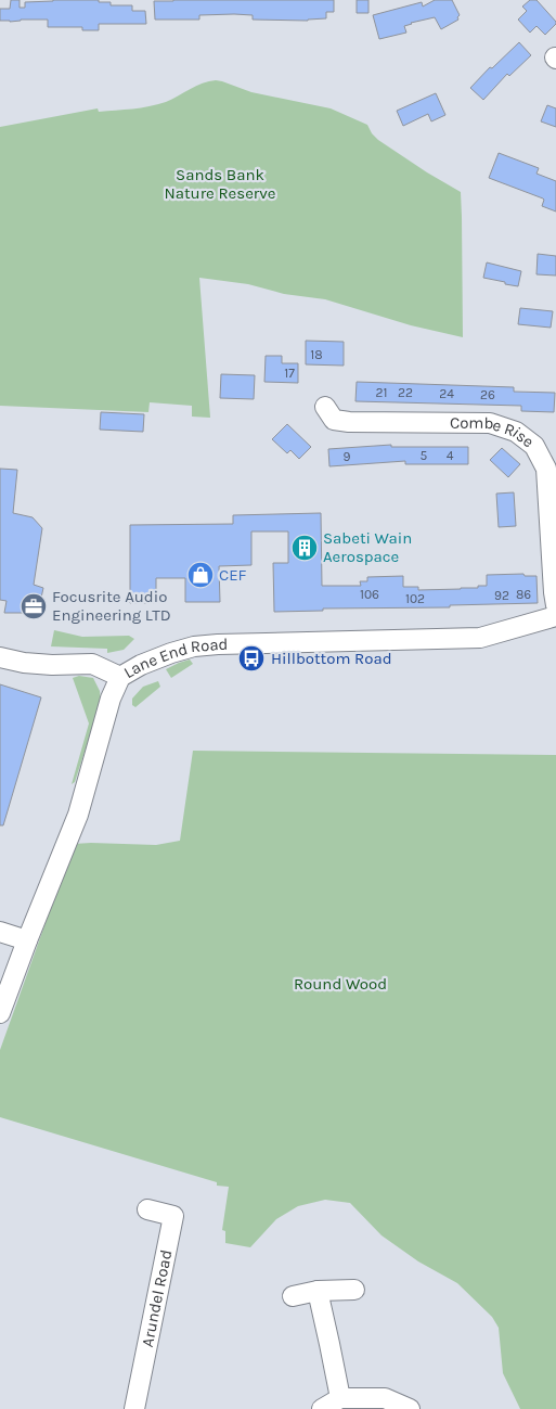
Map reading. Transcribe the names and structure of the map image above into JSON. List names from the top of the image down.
{
  "streets": {
    "street": ["Combe Rise", "Lane End Road", "Arundel Road"]
  },
  "parks": ["Sands Bank Nature Reserve", "Round Wood"],
  "places": {
    "building": ["Sabeti Wain Aerospace"],
    "shop": ["CEF"],
    "office": ["Focusrite Audio Engineering LTD"],
    "bus stop": ["Hillbottom Road"]
  },
  "house_numbers": [
    "18",
    "17",
    "21",
    "22",
    "24",
    "26",
    "5",
    "4",
    "9",
    "106",
    "86",
    "92",
    "102"
  ]
}
